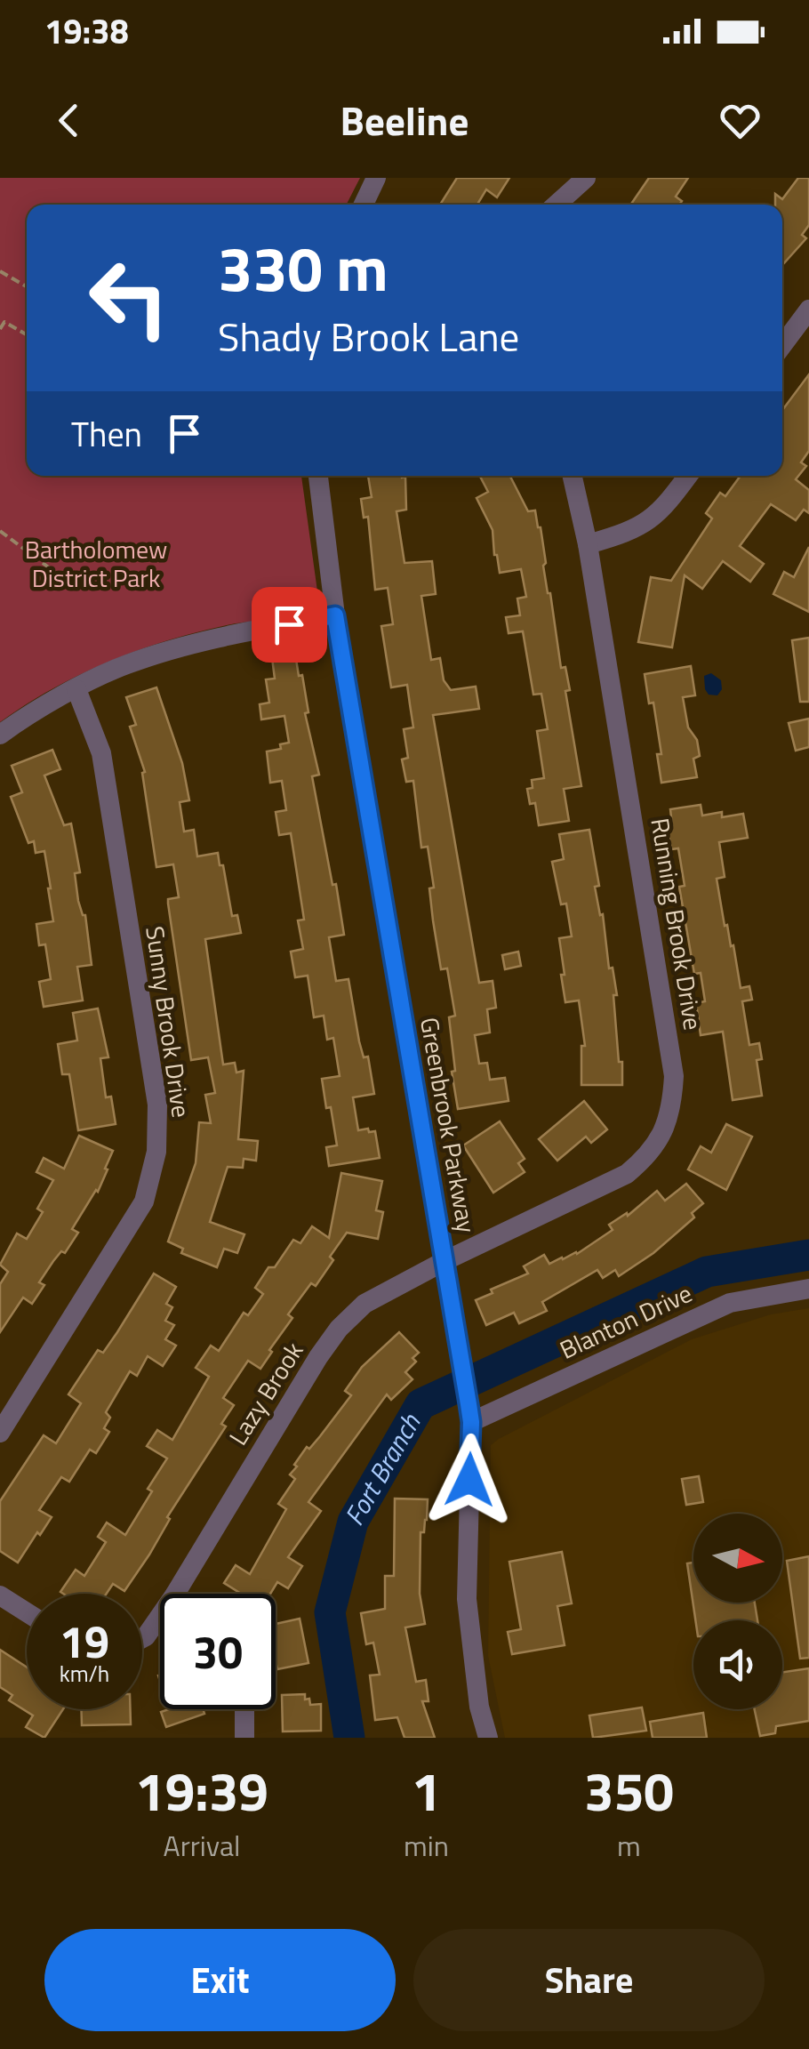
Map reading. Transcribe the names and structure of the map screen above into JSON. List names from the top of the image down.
{
  "streets": {
    "street": [
      "Running Brook Drive",
      "Sunny Brook Drive",
      "Greenbrook Parkway",
      "Blanton Drive",
      "Lazy Brook"
    ]
  },
  "crossings": [
    ["Running Brook Drive", "Greenbrook Parkway"],
    ["Running Brook Drive", "Lazy Brook"],
    ["Greenbrook Parkway", "Blanton Drive"],
    ["Greenbrook Parkway", "Lazy Brook"]
  ],
  "water": ["Fort Branch"],
  "parks": ["Bartholomew District Park"],
  "north": "right",
  "page": {
    "status": "19:38",
    "header": "Beeline",
    "turn": ["330 m", "Shady Brook Lane"],
    "then": "Then",
    "speed": "19 km/h",
    "limit": "30",
    "eta": [
      "19:39",
      "Arrival",
      "1",
      "min",
      "350",
      "m"
    ],
    "buttons": ["Exit", "Share"]
  }
}
